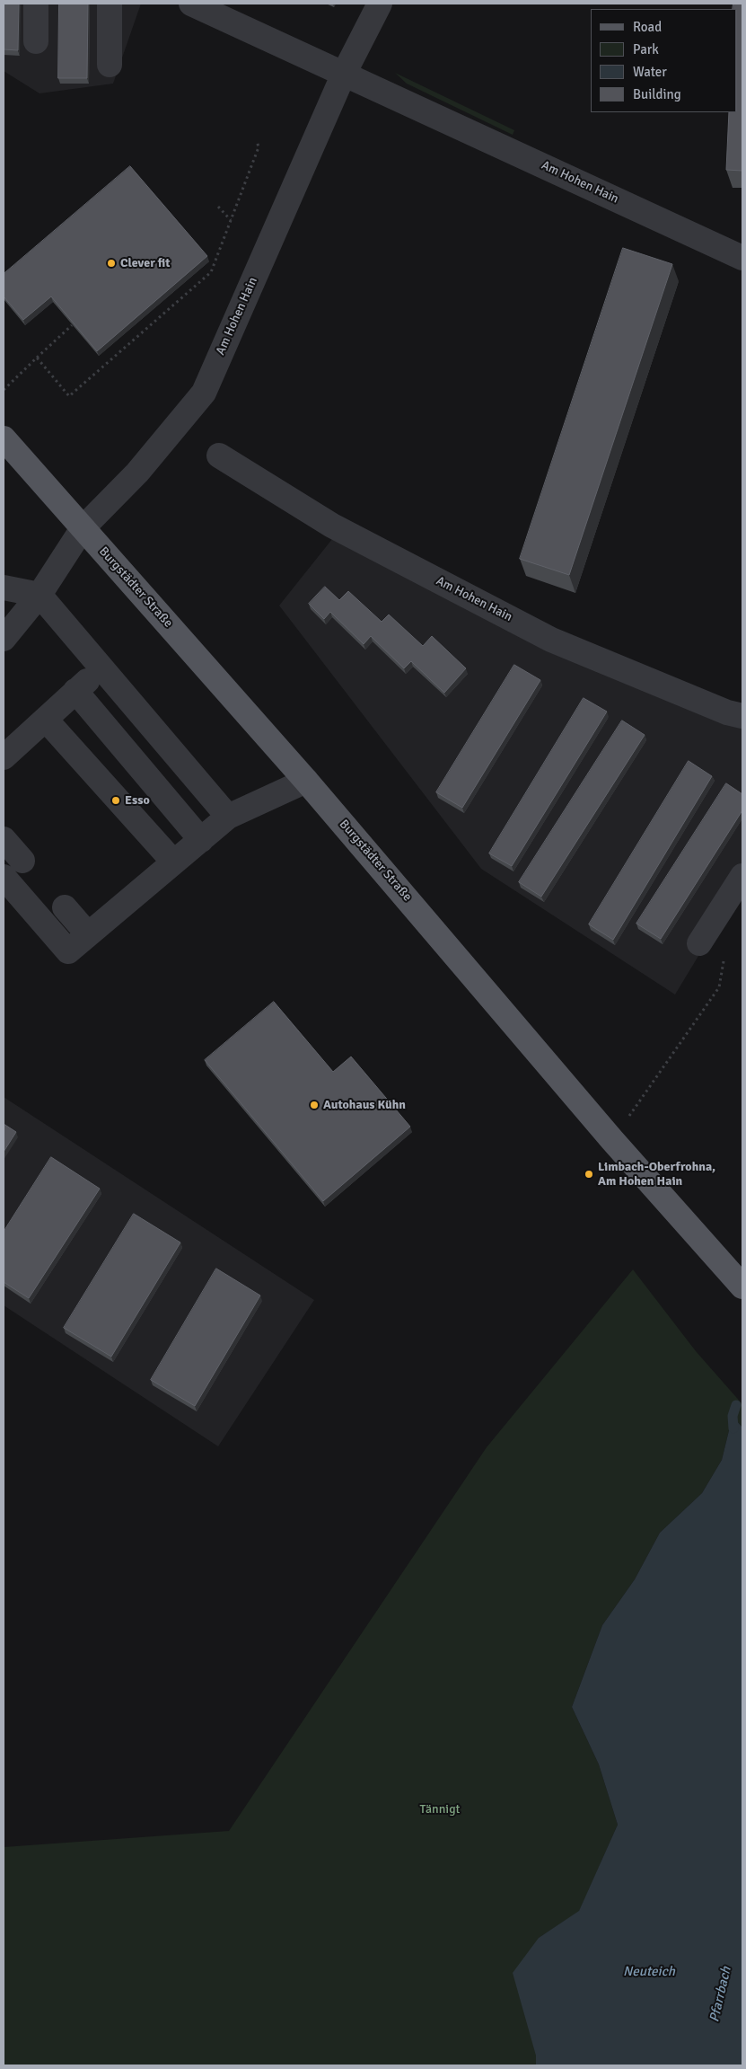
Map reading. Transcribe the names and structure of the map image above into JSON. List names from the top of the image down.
{
  "streets": {
    "main road": ["Burgstädter Straße"],
    "street": ["Am Hohen Hain"]
  },
  "crossings": [
    ["Am Hohen Hain", "Burgstädter Straße"]
  ],
  "water": ["Neuteich", "Pfarrbach"],
  "parks": ["Tännigt"],
  "places": [
    "Clever fit",
    "Esso",
    "Autohaus Kühn",
    "Limbach-Oberfrohna, Am Hohen Hain"
  ],
  "legend": [
    "Road",
    "Park",
    "Water",
    "Building"
  ]
}
